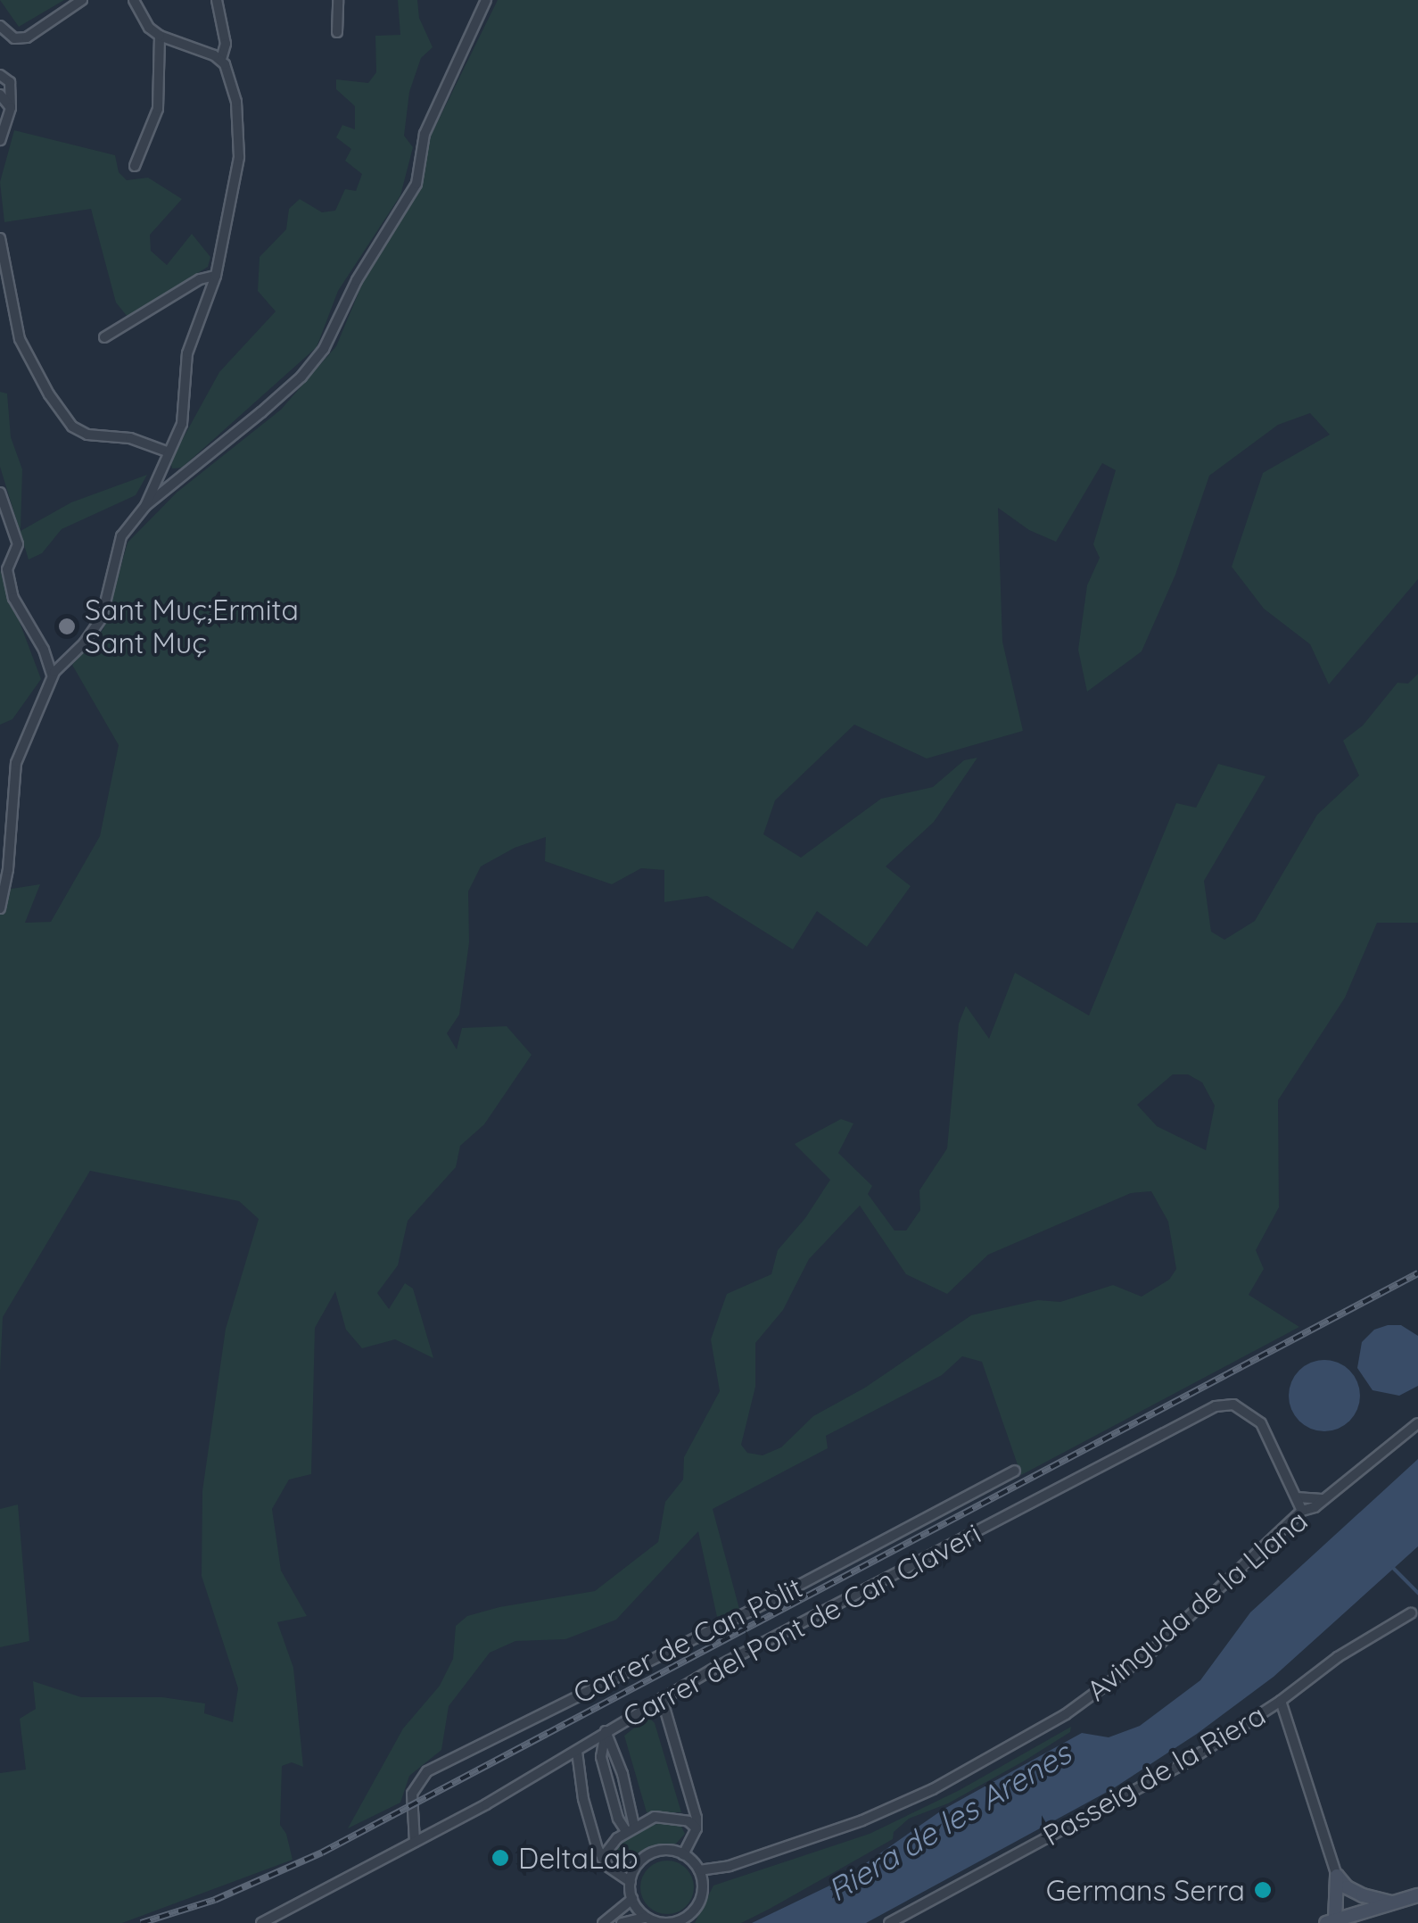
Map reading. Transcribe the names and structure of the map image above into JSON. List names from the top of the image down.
{
  "streets": {
    "street": [
      "Avinguda de la Llana",
      "Carrer del Pont de Can Claveri",
      "Carrer de Can Pòlit",
      "Passeig de la Riera"
    ]
  },
  "crossings": [
    ["Avinguda de la Llana", "Carrer del Pont de Can Claveri"],
    ["Carrer del Pont de Can Claveri", "Carrer de Can Pòlit"]
  ],
  "water": ["Riera de les Arenes"],
  "places": ["Sant Muç;Ermita Sant Muç", "DeltaLab", "Germans Serra"]
}
